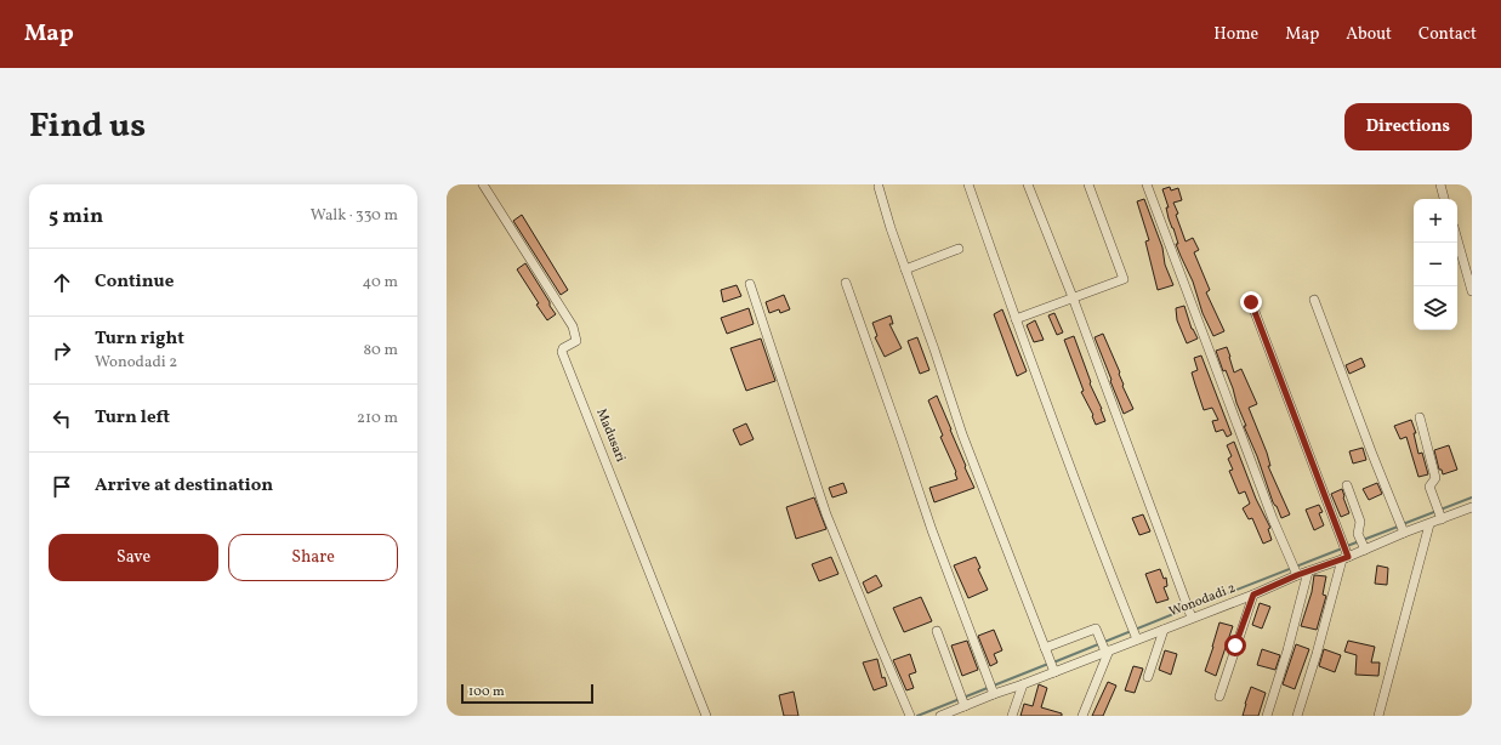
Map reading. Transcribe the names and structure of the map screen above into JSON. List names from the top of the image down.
{
  "streets": {
    "street": ["Madusari", "Wonodadi 2"]
  },
  "scale_bar": "100 m",
  "page": {
    "header": "Map",
    "nav": [
      "Home",
      "Map",
      "About",
      "Contact"
    ],
    "title": "Find us",
    "buttons": [
      "Directions",
      ["Save", "Share"]
    ],
    "heading": ["5 min", "Walk · 330 m"],
    "map_buttons": ["+", "−"],
    "list": [
      ["Continue", "40 m"],
      ["Turn right", "Wonodadi 2", "80 m"],
      ["Turn left", "210 m"],
      "Arrive at destination"
    ],
    "scale": "100 m"
  }
}
